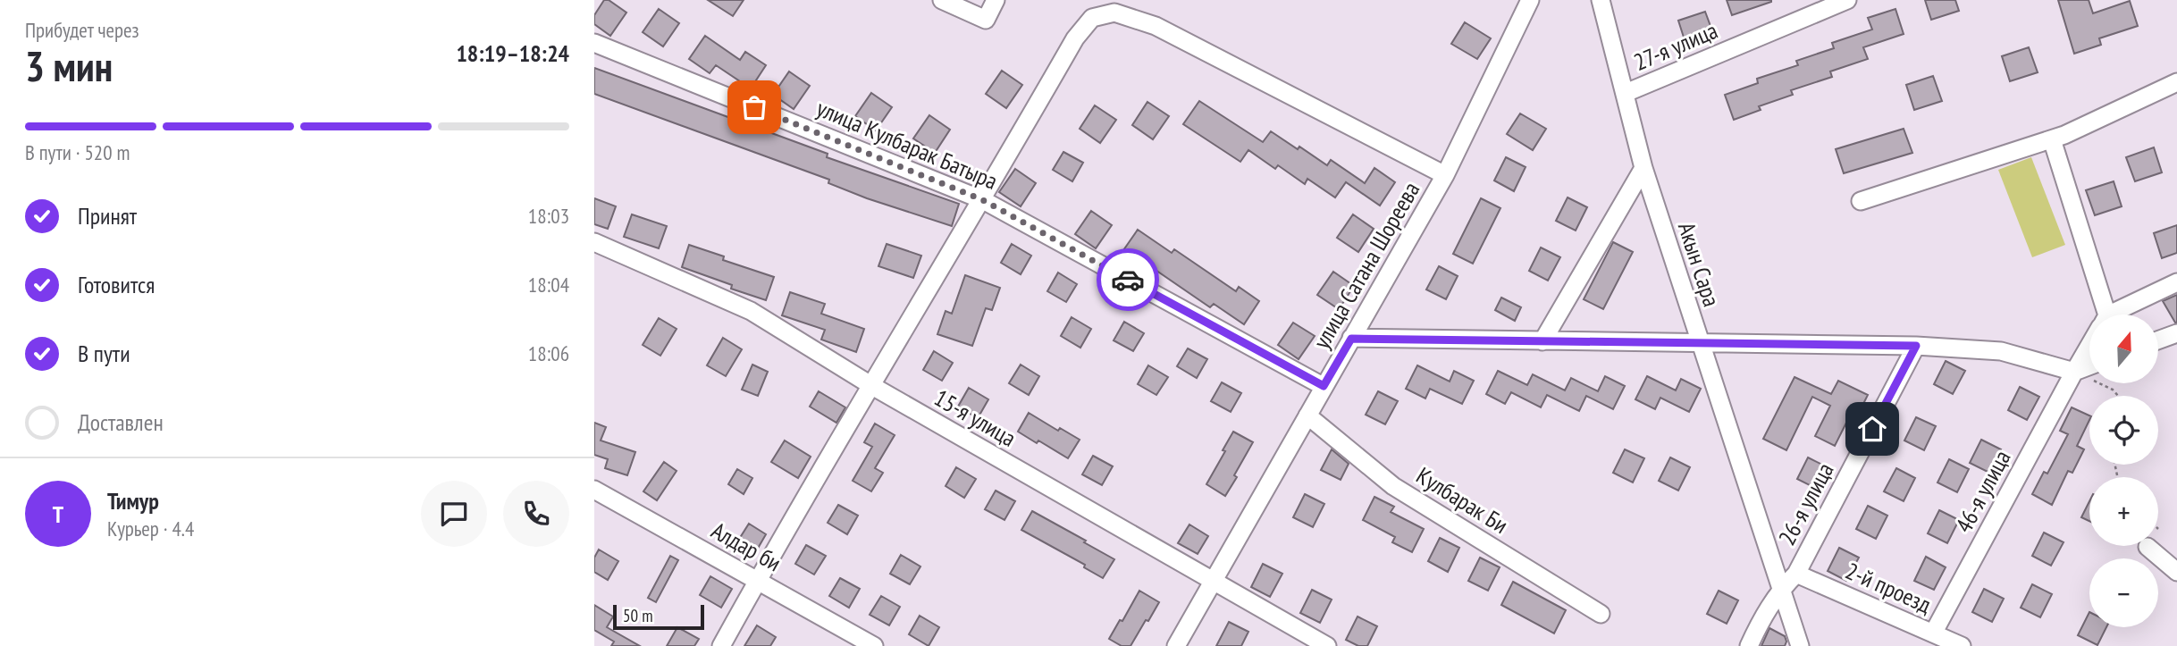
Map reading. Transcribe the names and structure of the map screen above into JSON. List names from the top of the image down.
{
  "streets": {
    "street": [
      "27-я улица",
      "улица Кулбарак Батыра",
      "Акын Сара",
      "улица Сатана Шореева",
      "15-я улица",
      "46-я улица",
      "Кулбарак Би",
      "26-я улица",
      "Алдар би",
      "2-й проезд"
    ]
  },
  "crossings": [
    ["27-я улица", "Акын Сара"],
    ["улица Кулбарак Батыра", "улица Сатана Шореева"],
    ["Акын Сара", "26-я улица"],
    ["улица Сатана Шореева", "15-я улица"],
    ["улица Сатана Шореева", "Кулбарак Би"],
    ["46-я улица", "2-й проезд"],
    ["26-я улица", "2-й проезд"]
  ],
  "scale_bar": "50 m",
  "north": "top",
  "page": {
    "heading": ["3 мин", "Прибудет через", "18:19–18:24"],
    "panel": ["Тимур", "Курьер · 4.4"],
    "bar": "В пути · 520 m",
    "list": [
      ["Принят", "18:03"],
      ["Готовится", "18:04"],
      ["В пути", "18:06"],
      "Доставлен"
    ],
    "map_buttons": ["+", "−"],
    "round": "Т",
    "scale": "50 m"
  }
}
